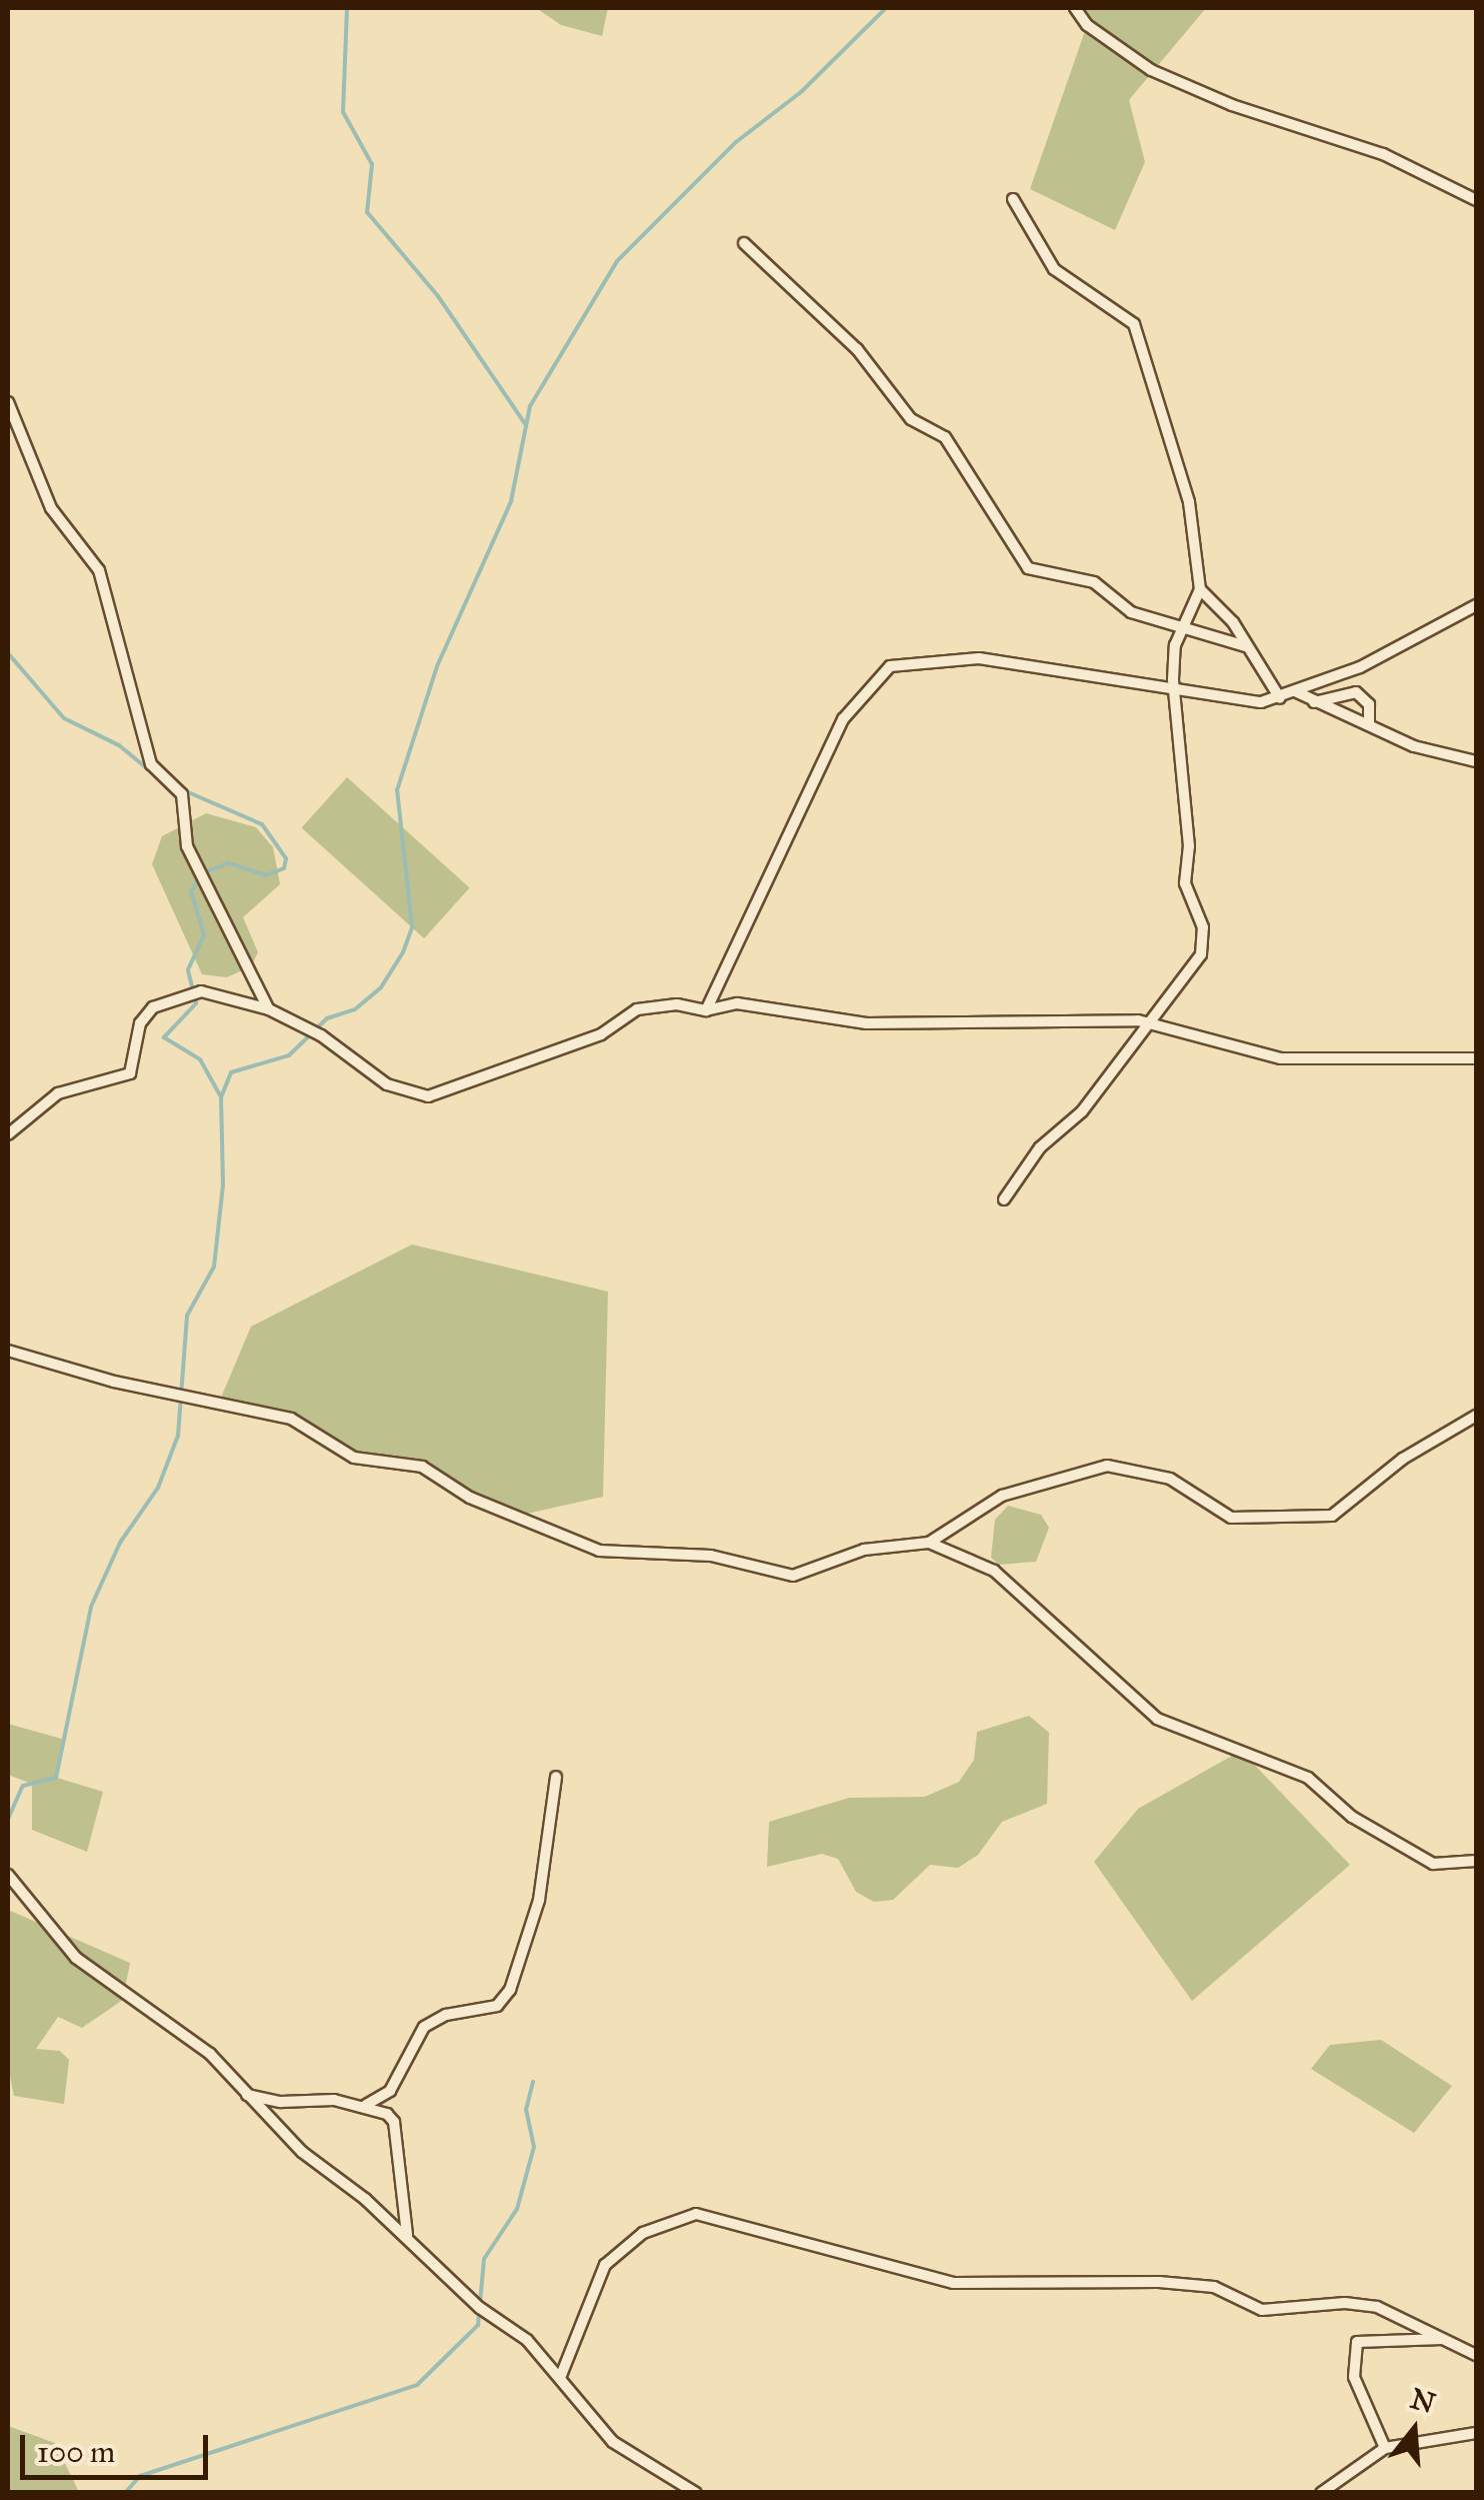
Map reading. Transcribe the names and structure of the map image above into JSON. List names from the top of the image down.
{
  "scale_bar": "100 m",
  "north": "top"
}
